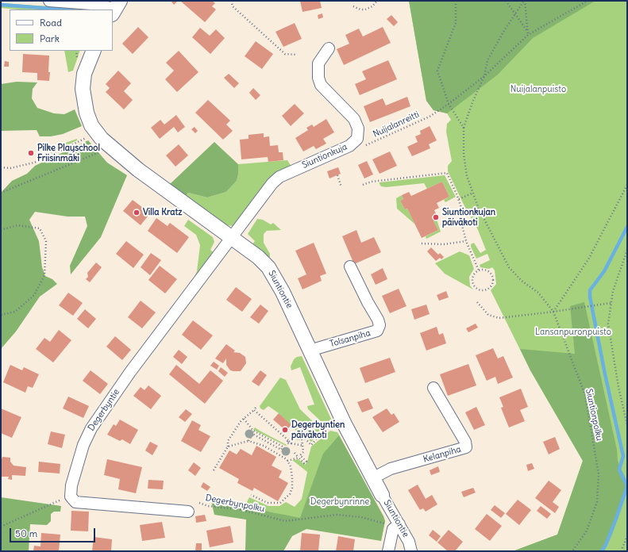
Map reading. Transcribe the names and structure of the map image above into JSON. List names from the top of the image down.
{
  "streets": {
    "street": [
      "Siuntionkuja",
      "Siuntiontie",
      "Tolsanpiha",
      "Degerbyntie",
      "Kelanpiha"
    ],
    "path": ["Nuijalanreitti", "Siuntionpolku", "Degerbynpolku"]
  },
  "crossings": [
    ["Siuntionkuja", "Siuntiontie"],
    ["Siuntionkuja", "Degerbyntie"],
    ["Siuntiontie", "Tolsanpiha"],
    ["Siuntiontie", "Degerbyntie"],
    ["Siuntiontie", "Kelanpiha"],
    ["Siuntiontie", "Degerbynpolku"]
  ],
  "parks": ["Nuijalanpuisto", "Lansanpuronpuisto", "Degerbynrinne"],
  "places": [
    "Pilke Playschool Friisinmäki",
    "Villa Kratz",
    "Siuntionkujan päiväkoti",
    "Degerbyntien päiväkoti"
  ],
  "legend": ["Road", "Park"],
  "scale_bar": "50 m"
}
